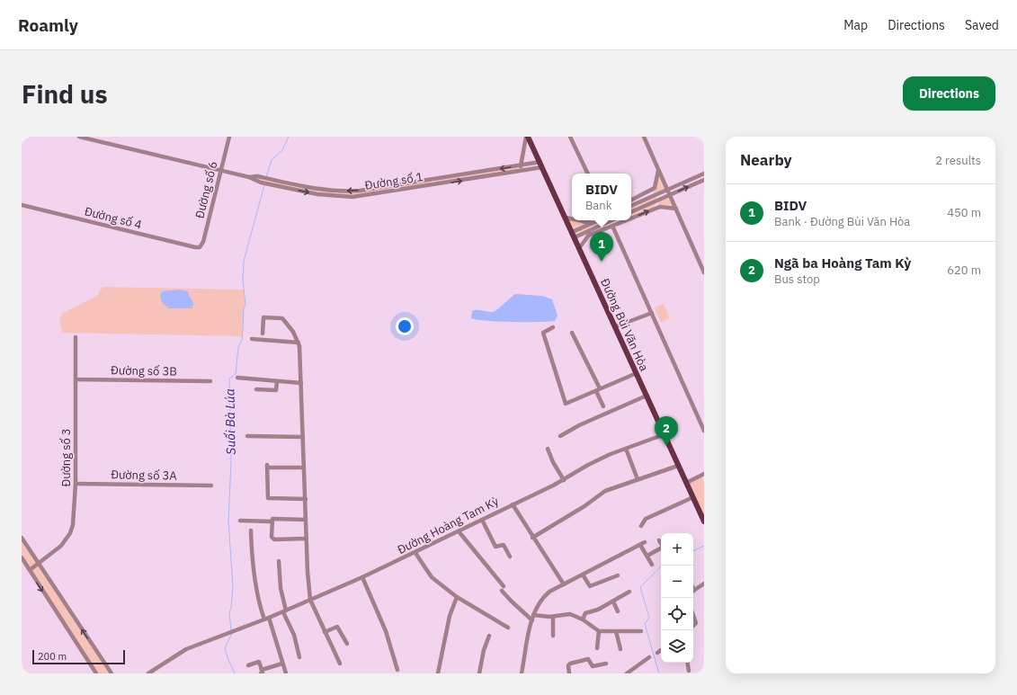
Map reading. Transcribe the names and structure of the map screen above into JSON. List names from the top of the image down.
{
  "streets": {
    "main road": ["Đường Bùi Văn Hòa"],
    "street": [
      "Đường số 1",
      "Đường số 6",
      "Đường số 4",
      "Đường số 3B",
      "Đường số 3",
      "Đường số 3A",
      "Đường Hoàng Tam Kỳ"
    ]
  },
  "crossings": [
    ["Đường số 1", "Đường số 6"],
    ["Đường số 1", "Đường Bùi Văn Hòa"],
    ["Đường số 6", "Đường số 4"],
    ["Đường Bùi Văn Hòa", "Đường Hoàng Tam Kỳ"],
    ["Đường số 3B", "Đường số 3"],
    ["Đường số 3", "Đường số 3A"]
  ],
  "water": ["Suối Bà Lúa"],
  "scale_bar": "200 m",
  "page": {
    "header": "Roamly",
    "nav": ["Map", "Directions", "Saved"],
    "buttons": "Directions",
    "title": "Find us",
    "heading": ["Nearby", "2 results"],
    "popup": ["BIDV", "Bank"],
    "list": [
      {
        "mark": "1",
        "name": "BIDV",
        "note": "Bank · Đường Bùi Văn Hòa",
        "value": "450 m"
      },
      {
        "mark": "2",
        "name": "Ngã ba Hoàng Tam Kỳ",
        "note": "Bus stop",
        "value": "620 m"
      }
    ],
    "pins": ["1", "2"],
    "map_buttons": ["+", "−"],
    "scale": "200 m"
  }
}
